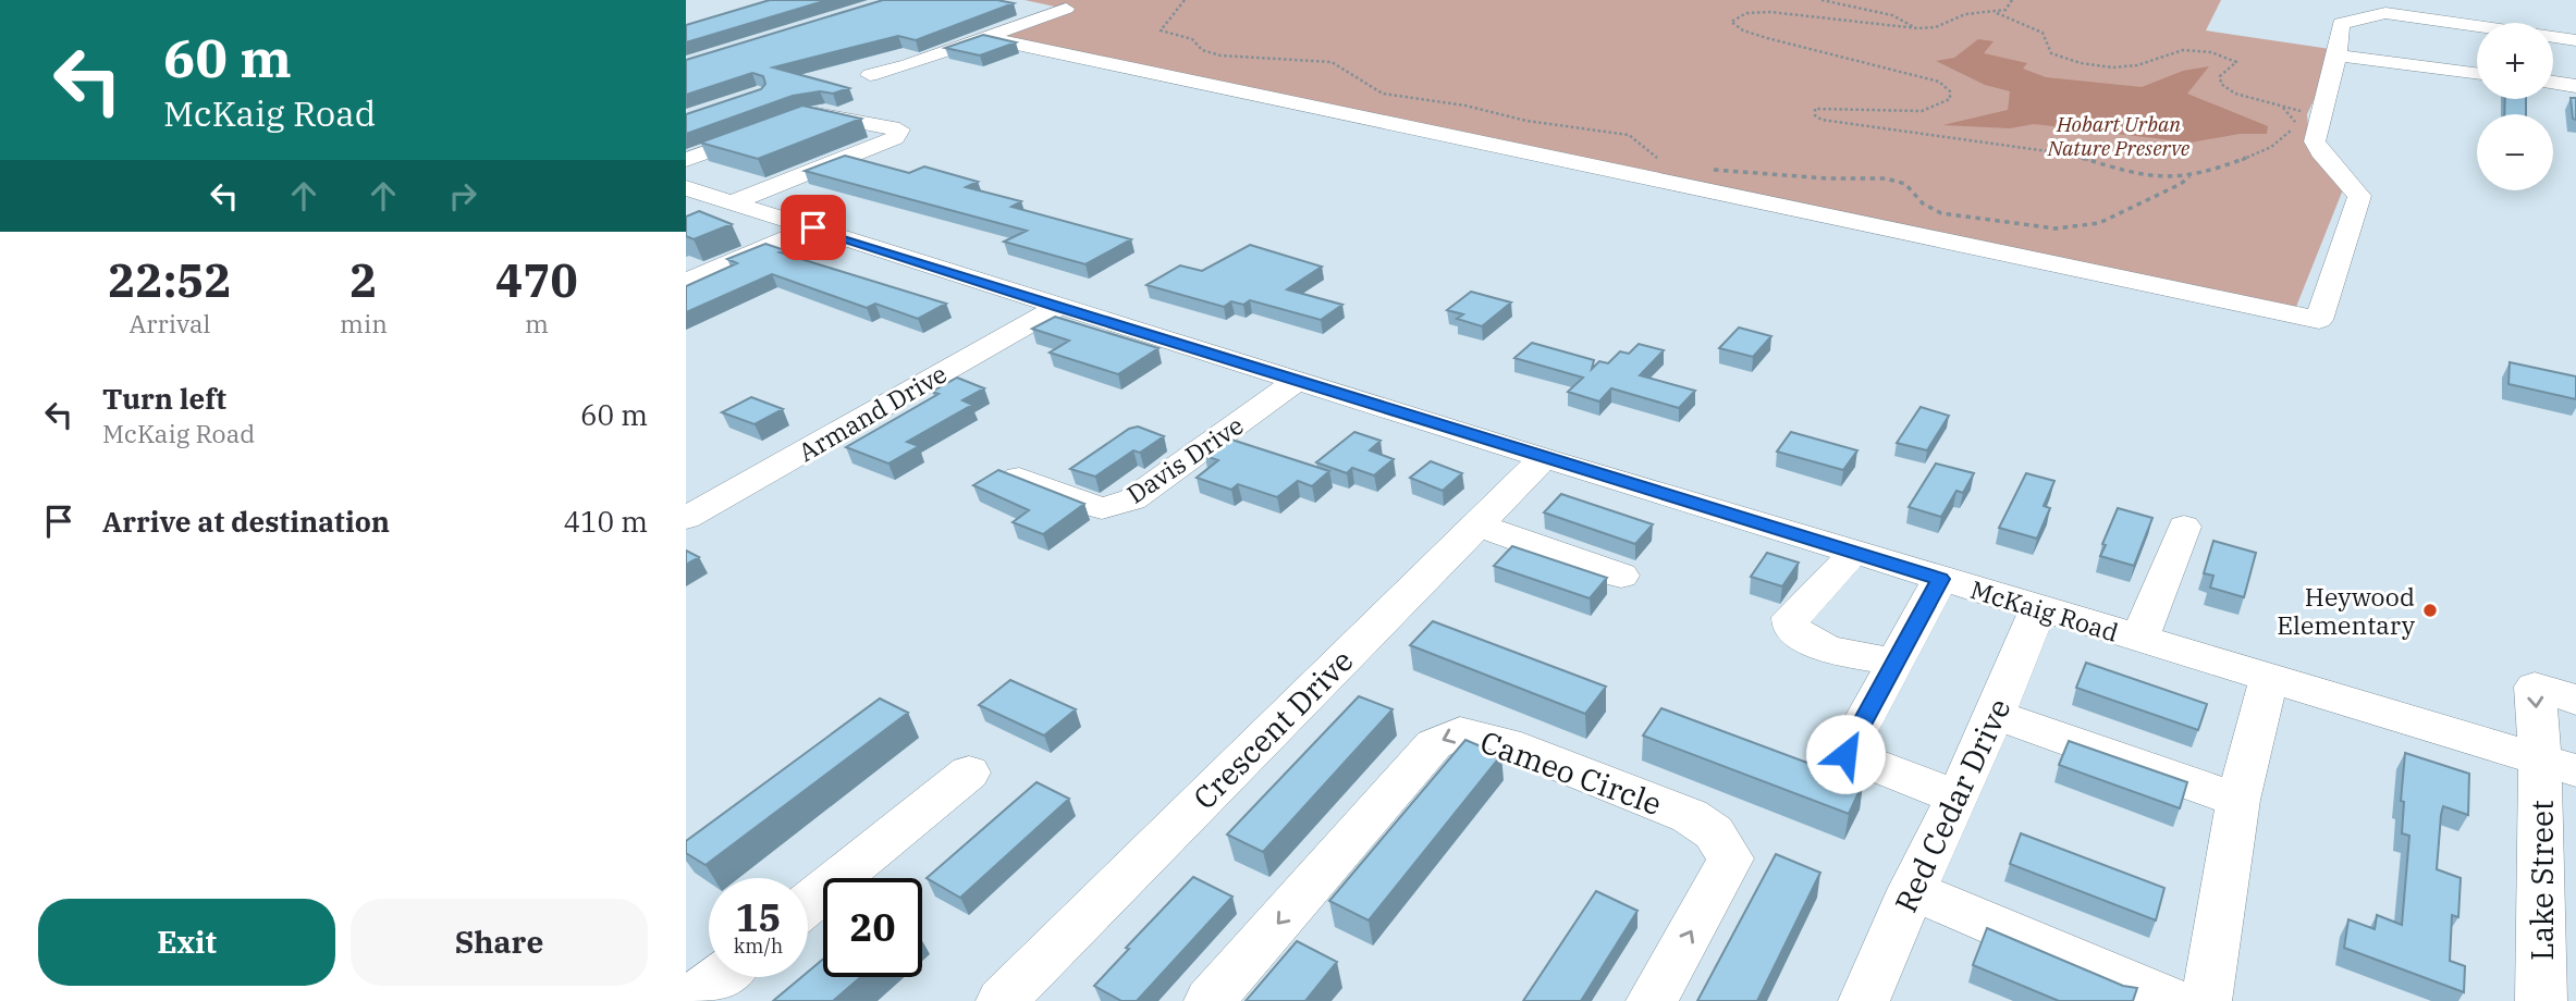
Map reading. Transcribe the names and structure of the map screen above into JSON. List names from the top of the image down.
{
  "streets": {
    "street": [
      "Armand Drive",
      "Davis Drive",
      "McKaig Road",
      "Crescent Drive",
      "Cameo Circle",
      "Red Cedar Drive",
      "Lake Street"
    ]
  },
  "crossings": [
    ["Armand Drive", "McKaig Road"],
    ["Davis Drive", "McKaig Road"],
    ["McKaig Road", "Crescent Drive"],
    ["McKaig Road", "Red Cedar Drive"],
    ["McKaig Road", "Lake Street"]
  ],
  "parks": ["Hobart Urban Nature Preserve"],
  "places": ["Heywood Elementary"],
  "page": {
    "turn": ["60 m", "McKaig Road"],
    "map_buttons": ["+", "−"],
    "eta": [
      "22:52",
      "Arrival",
      "2",
      "min",
      "470",
      "m"
    ],
    "list": [
      {
        "name": "Turn left",
        "note": "McKaig Road",
        "value": "60 m"
      },
      {
        "name": "Arrive at destination",
        "value": "410 m"
      }
    ],
    "speed": "15 km/h",
    "limit": "20",
    "buttons": ["Exit", "Share"]
  }
}
